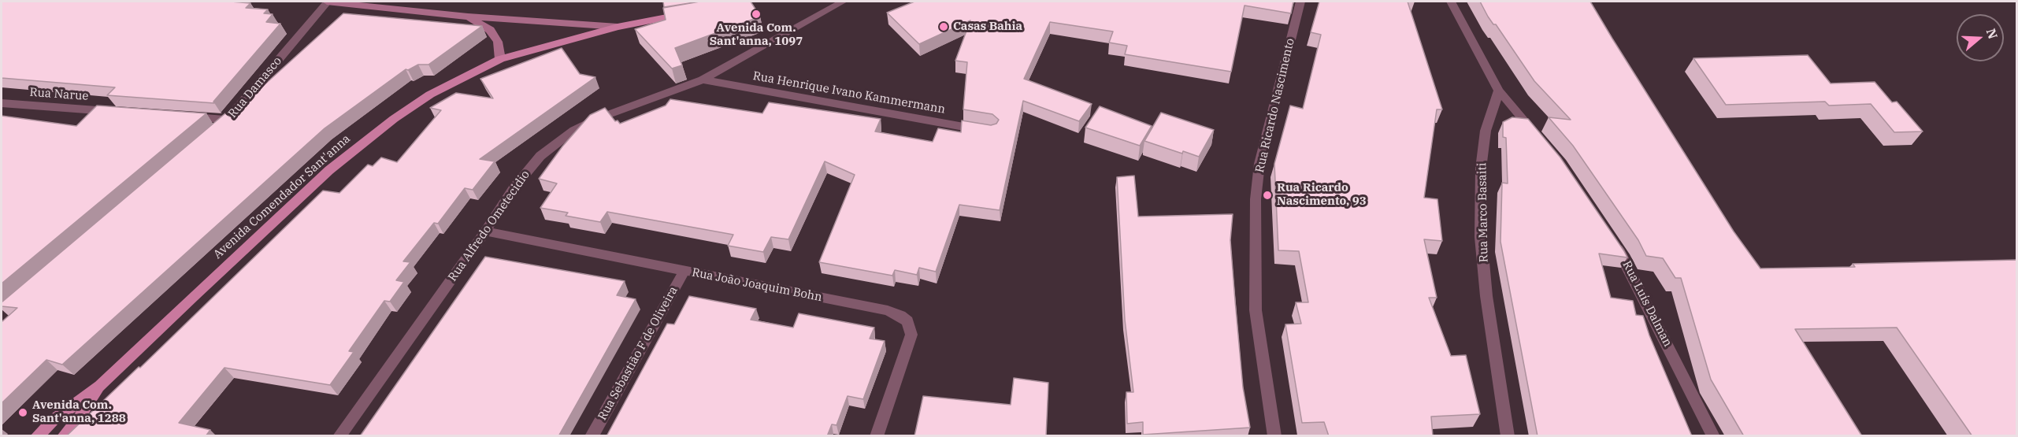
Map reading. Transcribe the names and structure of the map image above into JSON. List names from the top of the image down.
{
  "streets": {
    "main road": ["Avenida Comendador Sant'anna"],
    "street": [
      "Rua Damasco",
      "Rua Henrique Ivano Kammermann",
      "Rua Narue",
      "Rua Ricardo Nascimento",
      "Rua Marco Basaiti",
      "Rua Alfredo Ometecidio",
      "Rua João Joaquim Bohn",
      "Rua Luís Dalman",
      "Rua Sebastião F de Oliveira"
    ]
  },
  "crossings": [
    ["Rua Henrique Ivano Kammermann", "Rua Alfredo Ometecidio"],
    ["Rua Alfredo Ometecidio", "Rua João Joaquim Bohn"],
    ["Rua João Joaquim Bohn", "Rua Sebastião F de Oliveira"]
  ],
  "places": [
    "Avenida Com. Sant'anna, 1097",
    "Casas Bahia",
    "Rua Ricardo Nascimento, 93",
    "Avenida Com. Sant'anna, 1288"
  ],
  "north": "right"
}
